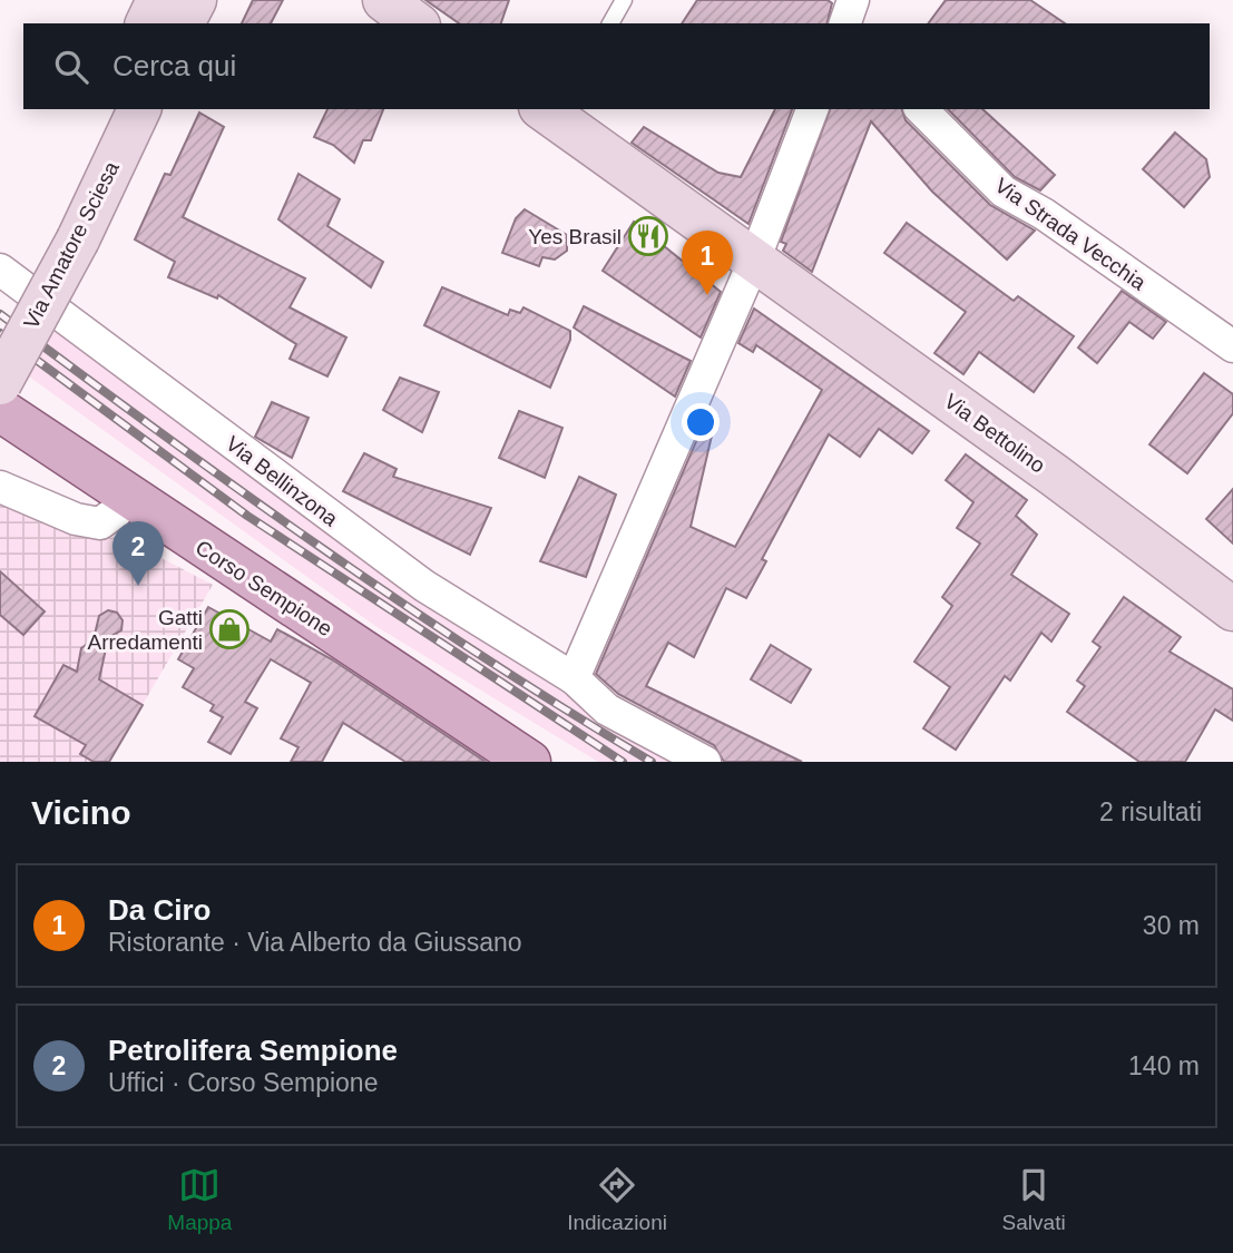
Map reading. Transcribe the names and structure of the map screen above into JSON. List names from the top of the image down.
{
  "streets": {
    "main road": ["Corso Sempione"],
    "street": [
      "Via Strada Vecchia",
      "Via Amatore Sciesa",
      "Via Bettolino",
      "Via Bellinzona"
    ]
  },
  "places": {
    "restaurant": ["Yes Brasil"],
    "shop": ["Gatti Arredamenti"]
  },
  "page": {
    "search": "Cerca qui",
    "pins": ["1", "2"],
    "heading": ["Vicino", "2 risultati"],
    "list": [
      {
        "mark": "1",
        "name": "Da Ciro",
        "note": "Ristorante · Via Alberto da Giussano",
        "value": "30 m"
      },
      {
        "mark": "2",
        "name": "Petrolifera Sempione",
        "note": "Uffici · Corso Sempione",
        "value": "140 m"
      }
    ],
    "nav": ["Mappa", "Indicazioni", "Salvati"]
  }
}
